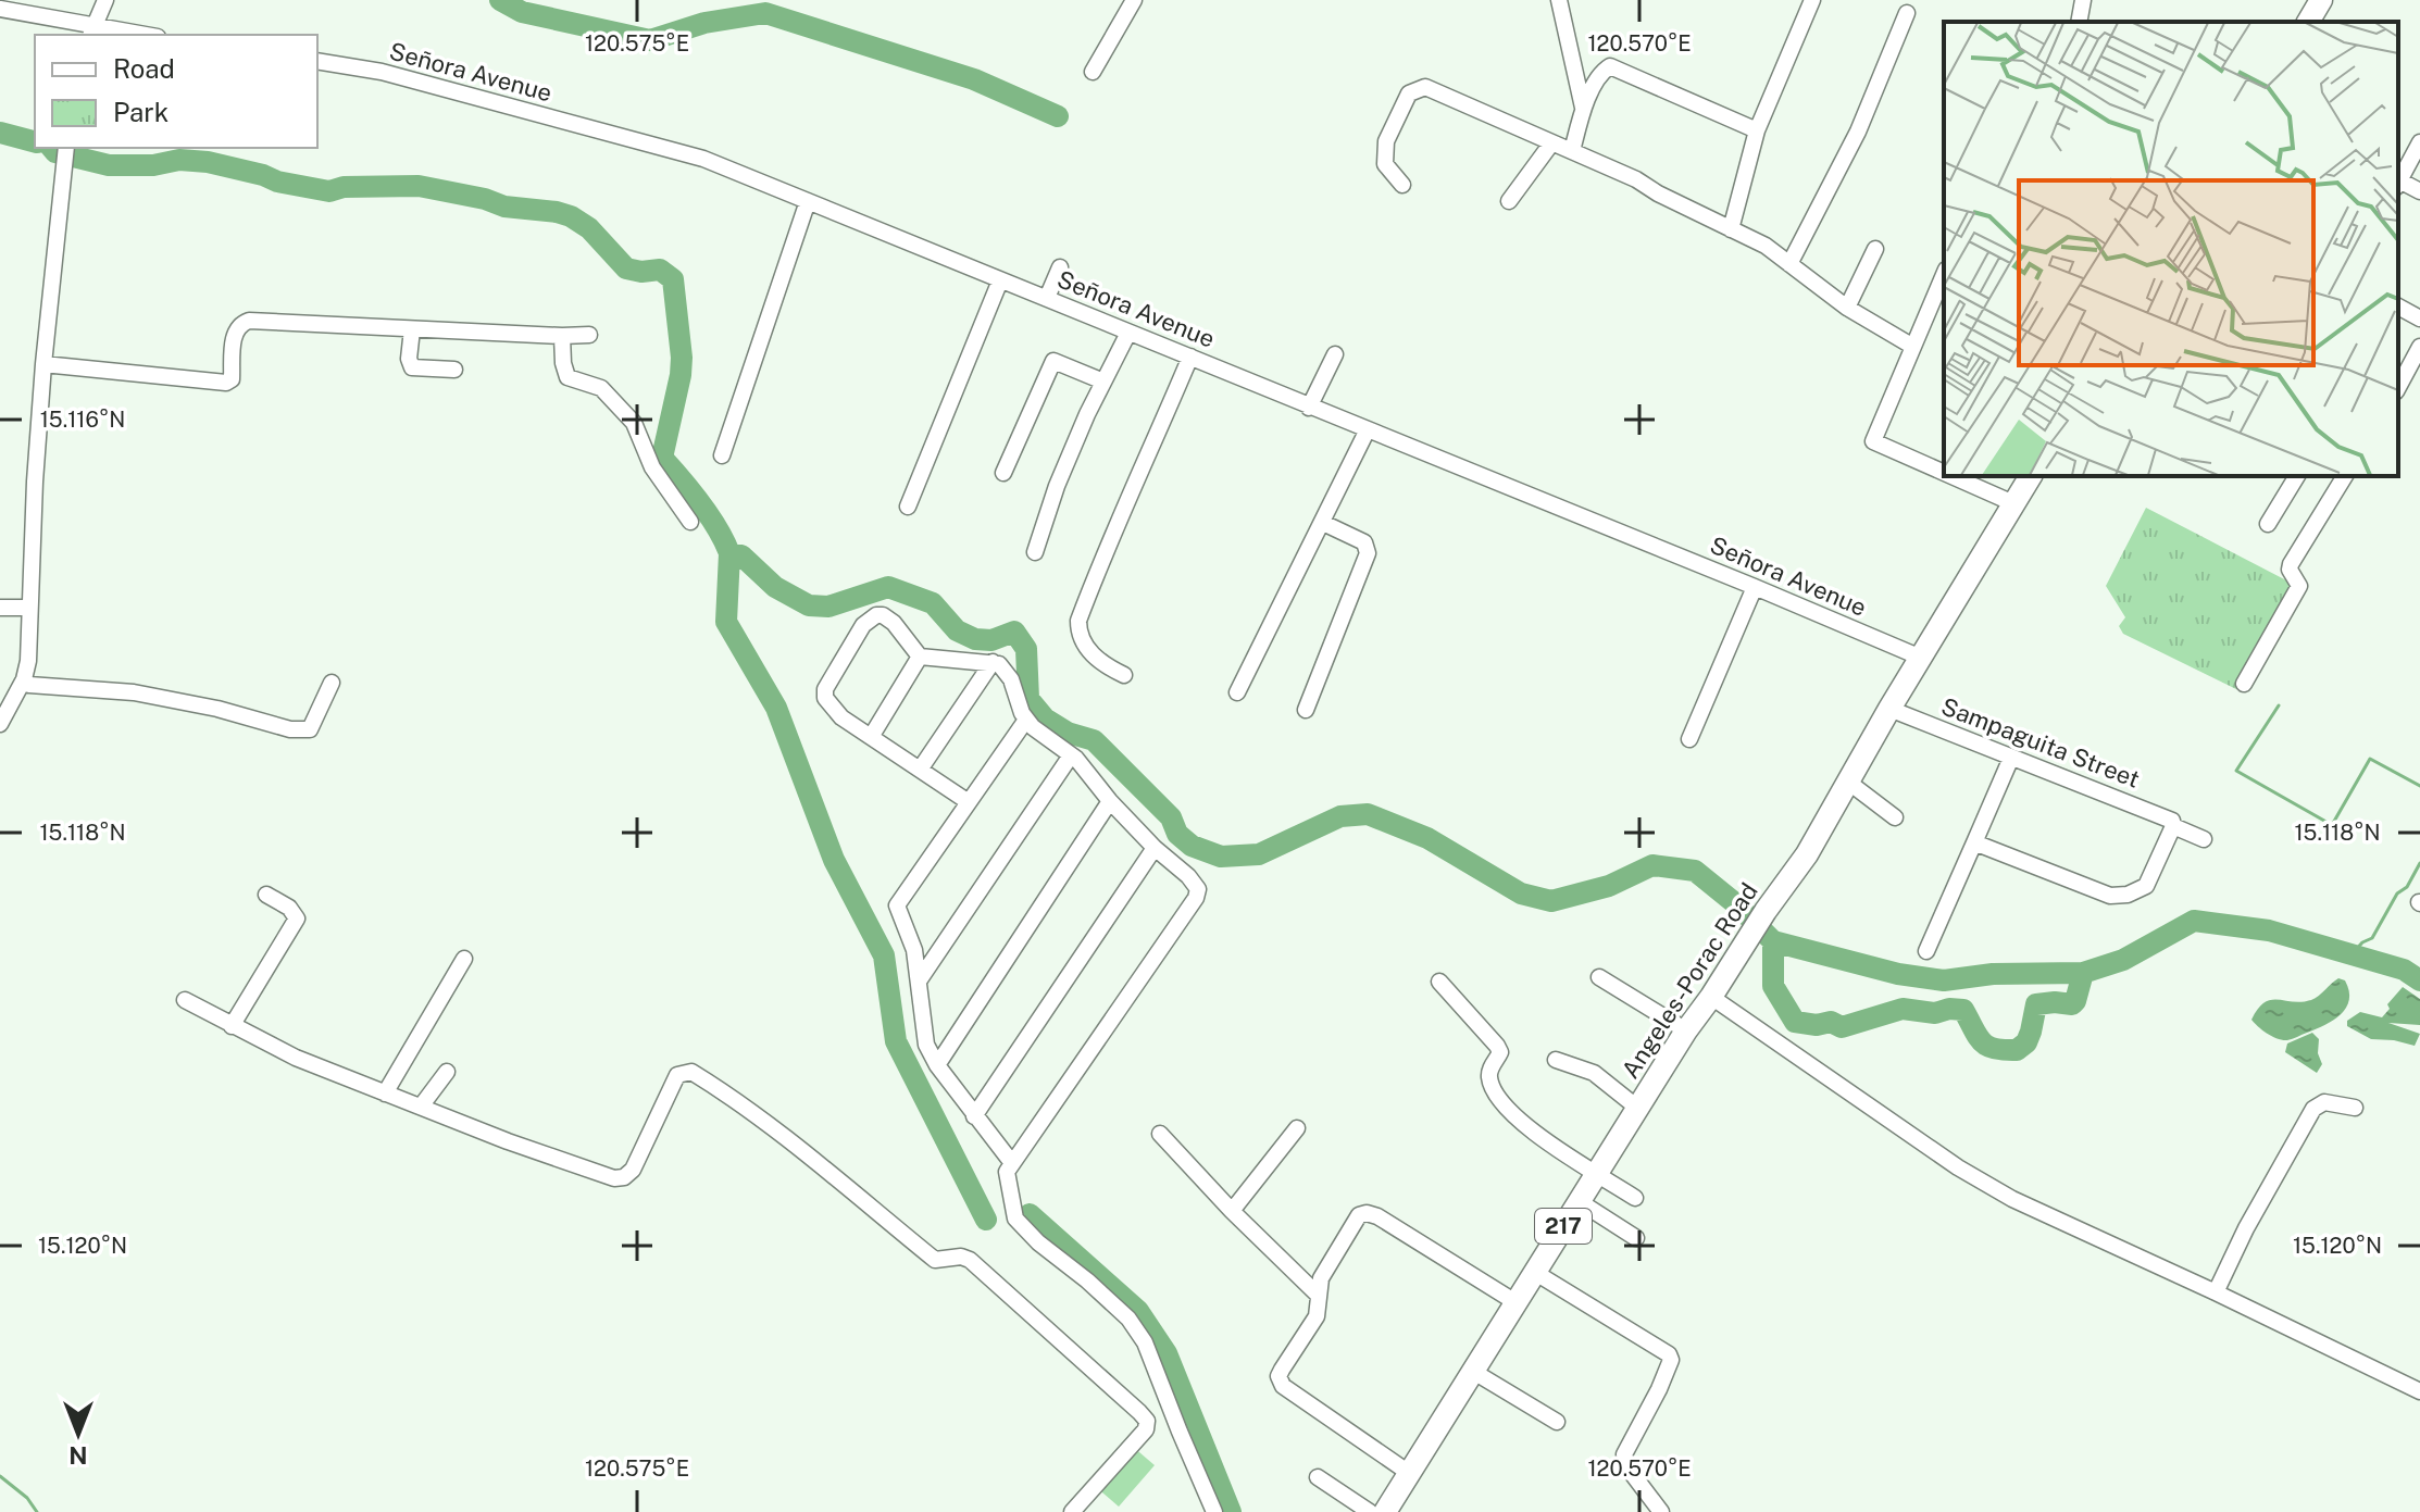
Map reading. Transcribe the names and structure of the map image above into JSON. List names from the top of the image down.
{
  "streets": {
    "main road": ["Angeles-Porac Road", "217"],
    "street": ["Señora Avenue", "Sampaguita Street"]
  },
  "crossings": [
    ["Señora Avenue", "Angeles-Porac Road"],
    ["Sampaguita Street", "Angeles-Porac Road"]
  ],
  "legend": ["Road", "Park"],
  "north": "bottom",
  "coordinates": [
    "120.575°E",
    "120.570°E",
    "15.116°N",
    "15.118°N",
    "15.120°N"
  ]
}
